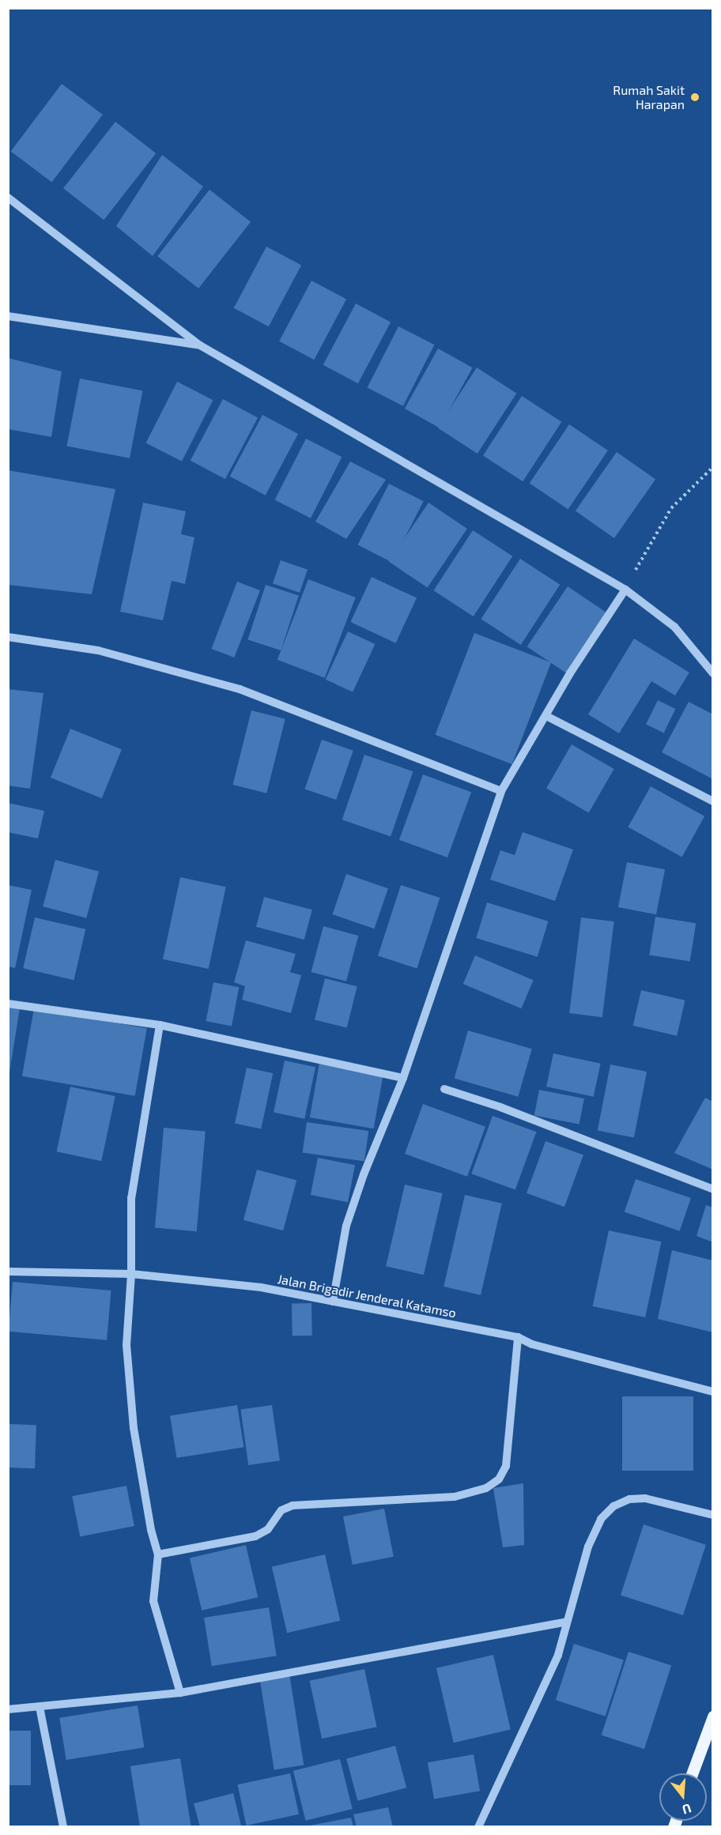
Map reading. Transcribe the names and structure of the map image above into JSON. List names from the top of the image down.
{
  "streets": {
    "street": ["Jalan Brigadir Jenderal Katamso"]
  },
  "places": ["Rumah Sakit Harapan"],
  "north": "bottom"
}
